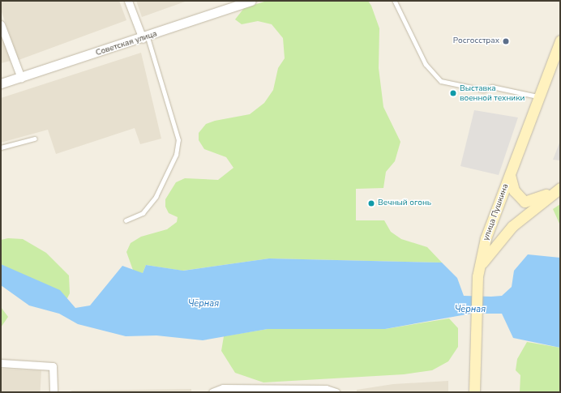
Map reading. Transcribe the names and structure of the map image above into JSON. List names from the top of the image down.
{
  "streets": {
    "main road": ["улица Пушкина"],
    "street": ["Советская улица"]
  },
  "water": ["Чёрная"],
  "places": ["Росгосстрах", "Выставка военной техники", "Вечный огонь"]
}
